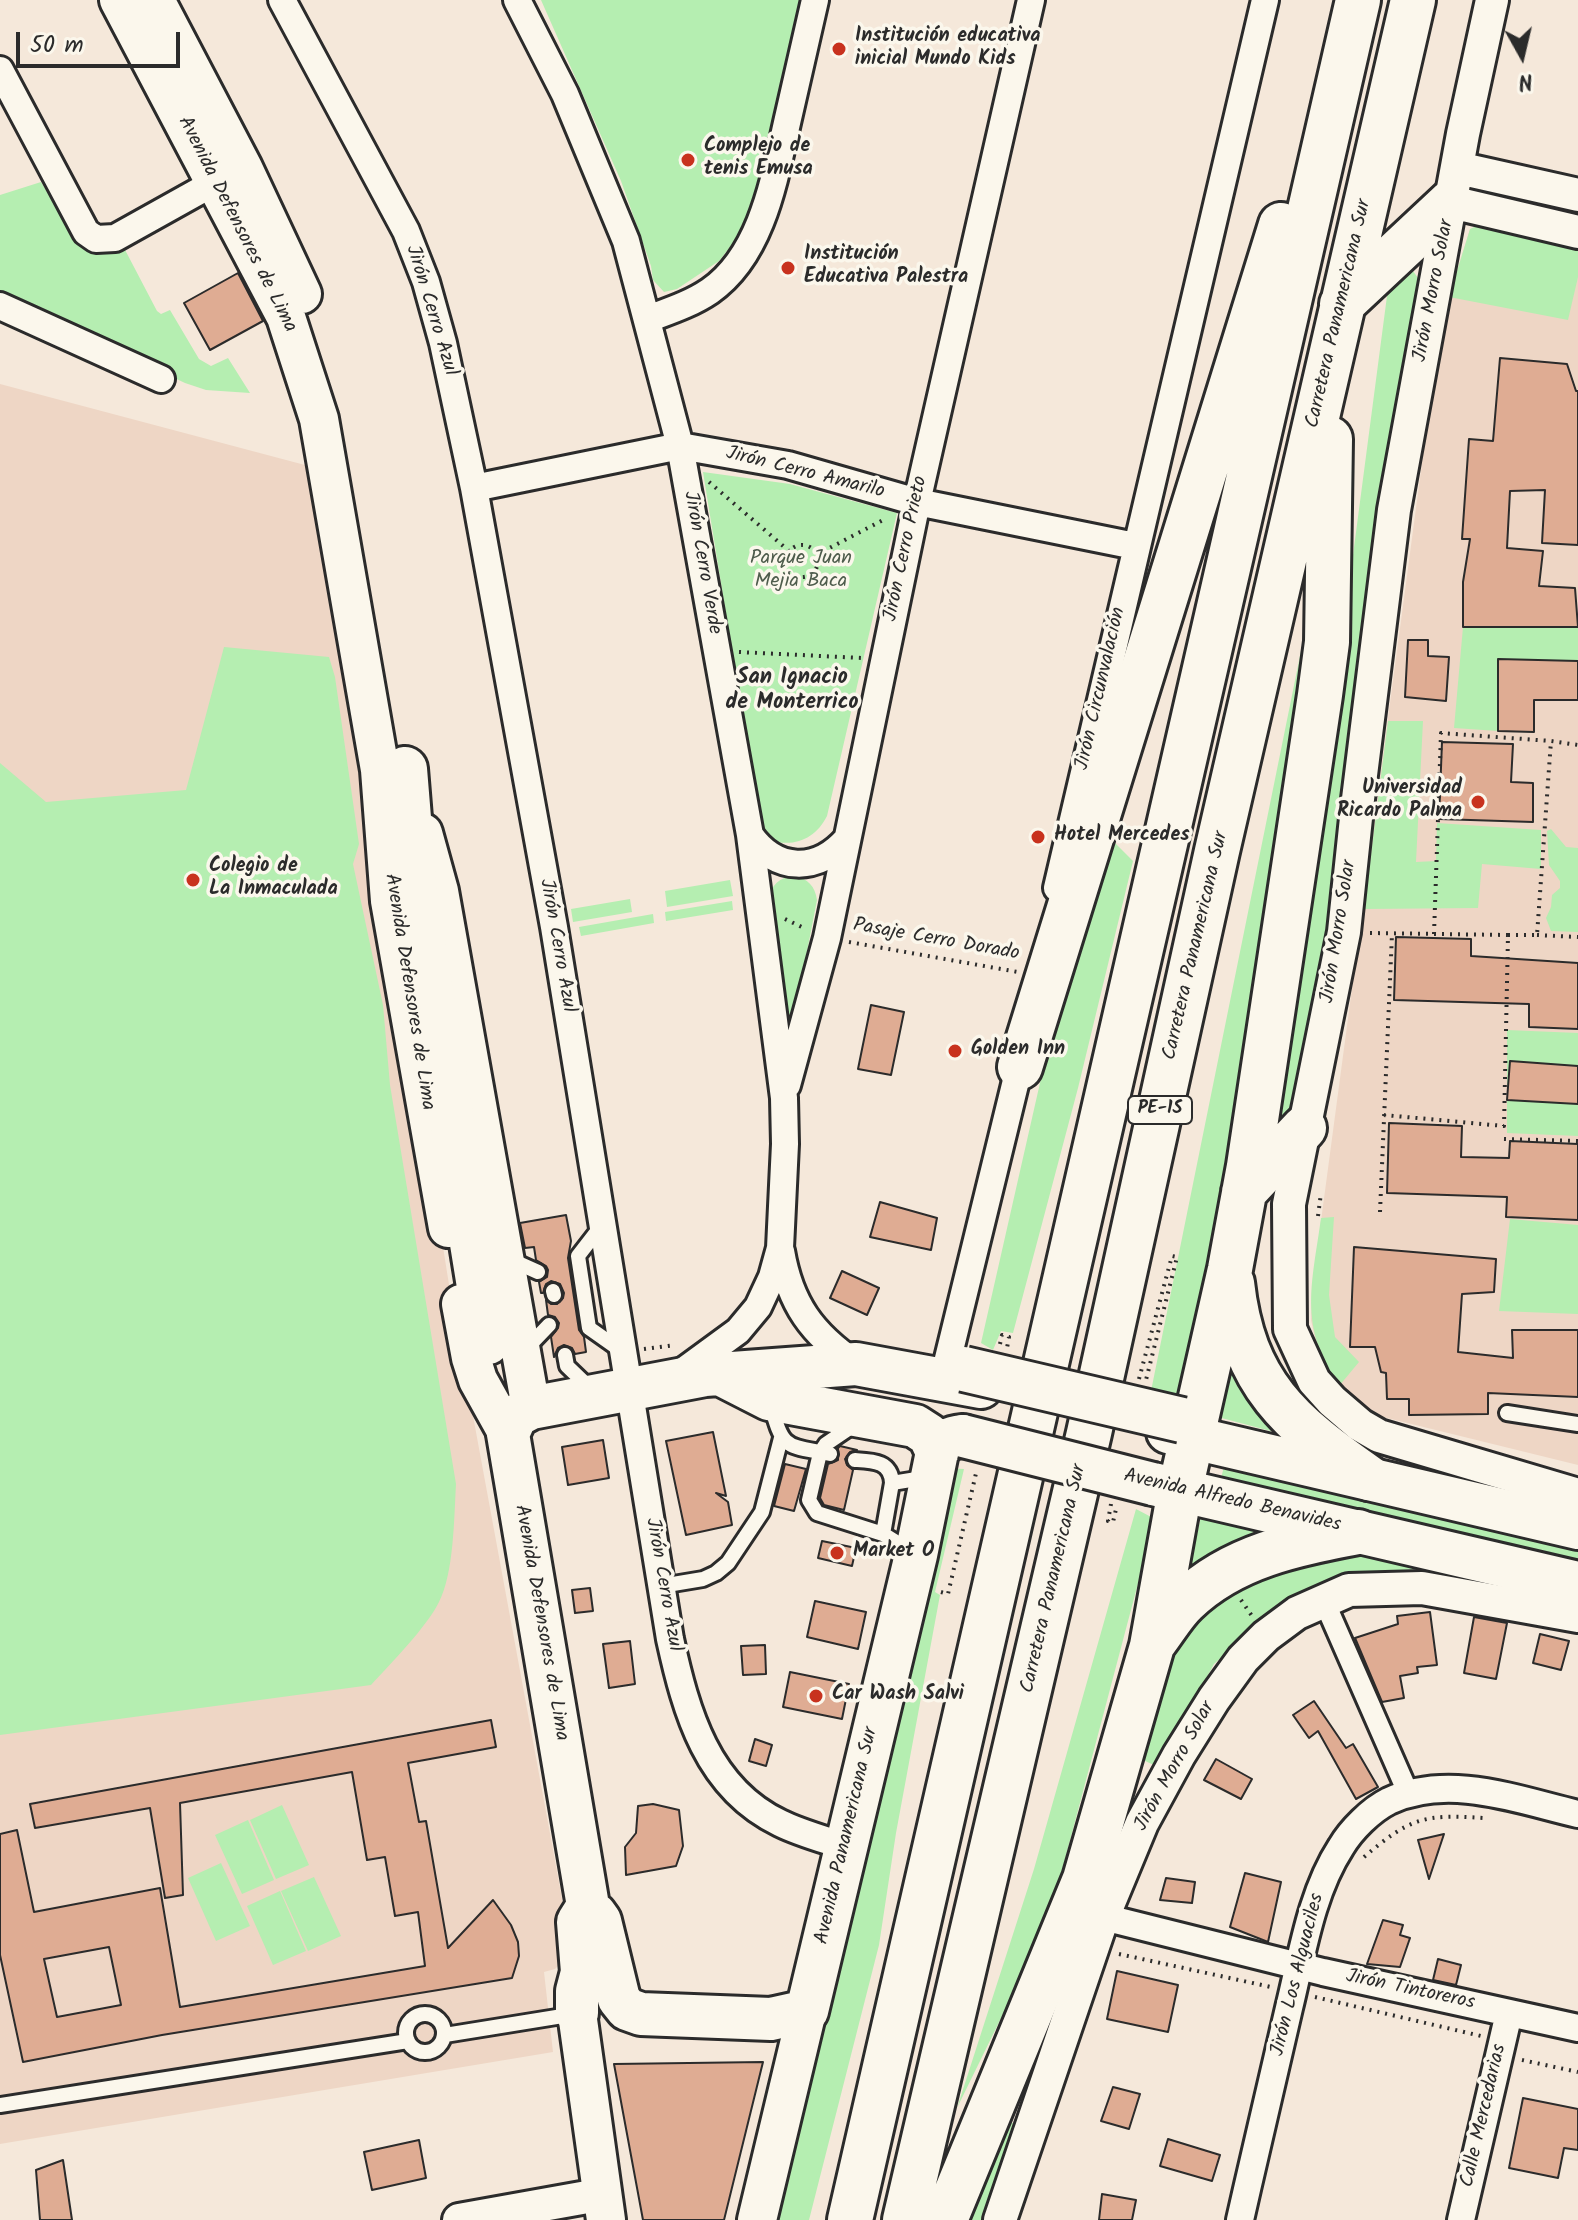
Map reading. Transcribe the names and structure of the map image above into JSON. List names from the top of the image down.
{
  "streets": {
    "highway": ["Carretera Panamericana Sur", "PE-1S"],
    "main road": ["Avenida Defensores de Lima", "Avenida Alfredo Benavides", "Avenida Panamericana Sur"],
    "street": [
      "Jirón Morro Solar",
      "Jirón Cerro Azul",
      "Jirón Cerro Amarilo",
      "Jirón Cerro Prieto",
      "Jirón Cerro Verde",
      "Jirón Circunvalación",
      "Jirón Los Alguaciles",
      "Jirón Tintoreros",
      "Calle Mercedarias"
    ],
    "path": ["Pasaje Cerro Dorado"]
  },
  "crossings": [
    ["Jirón Morro Solar", "Jirón Tintoreros"],
    ["Jirón Cerro Azul", "Jirón Cerro Amarilo"],
    ["Jirón Cerro Azul", "Jirón Cerro Verde"],
    ["Jirón Cerro Azul", "Avenida Panamericana Sur"],
    ["Jirón Cerro Amarilo", "Jirón Cerro Prieto"],
    ["Jirón Cerro Amarilo", "Jirón Cerro Verde"],
    ["Jirón Cerro Amarilo", "Jirón Circunvalación"],
    ["Jirón Cerro Prieto", "Jirón Cerro Verde"],
    ["Jirón Cerro Prieto", "Pasaje Cerro Dorado"],
    ["Jirón Cerro Verde", "Pasaje Cerro Dorado"],
    ["Jirón Circunvalación", "Pasaje Cerro Dorado"],
    ["Avenida Alfredo Benavides", "Avenida Panamericana Sur"],
    ["Jirón Los Alguaciles", "Jirón Tintoreros"],
    ["Jirón Tintoreros", "Calle Mercedarias"]
  ],
  "districts": ["San Ignacio de Monterrico"],
  "parks": ["Parque Juan Mejia Baca"],
  "places": [
    "Institución educativa inicial Mundo Kids",
    "Complejo de tenis Emusa",
    "Institución Educativa Palestra",
    "Universidad Ricardo Palma",
    "Hotel Mercedes",
    "Colegio de La Inmaculada",
    "Golden Inn",
    "Market O",
    "Car Wash Salvi"
  ],
  "scale_bar": "50 m",
  "north": "bottom"
}
